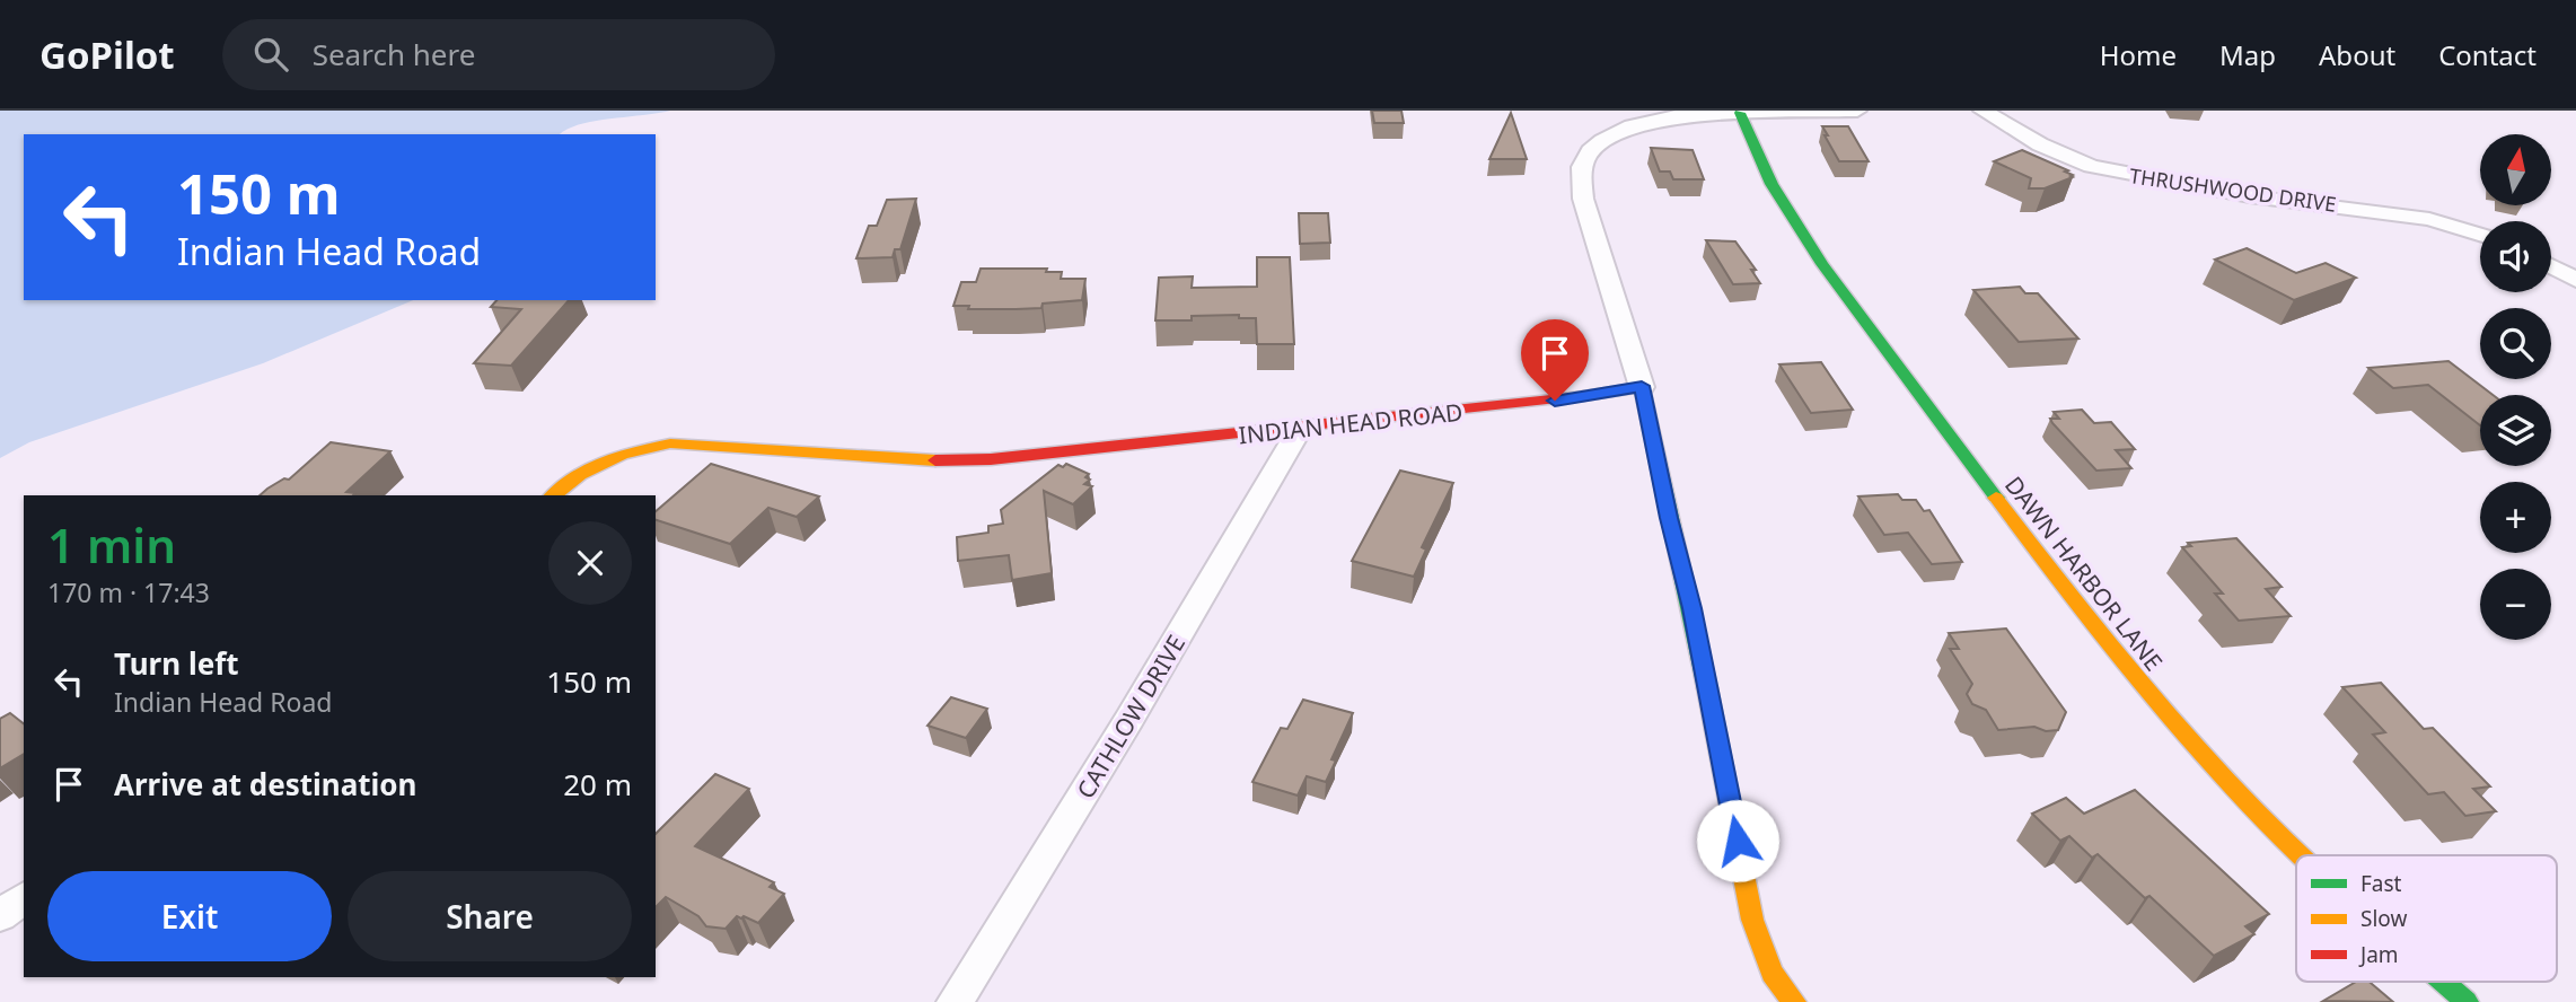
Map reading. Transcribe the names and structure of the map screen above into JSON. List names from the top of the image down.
{
  "streets": {
    "street": [
      "THRUSHWOOD DRIVE",
      "INDIAN HEAD ROAD",
      "DAWN HARBOR LANE",
      "CATHLOW DRIVE"
    ]
  },
  "crossings": [
    ["INDIAN HEAD ROAD", "CATHLOW DRIVE"]
  ],
  "legend": ["Fast", "Slow", "Jam"],
  "north": "top",
  "page": {
    "header": "GoPilot",
    "search": "Search here",
    "nav": [
      "Home",
      "Map",
      "About",
      "Contact"
    ],
    "map_buttons": ["+", "−"],
    "turn": ["150 m", "Indian Head Road"],
    "heading": ["1 min", "170 m · 17:43"],
    "list": [
      {
        "name": "Turn left",
        "note": "Indian Head Road",
        "value": "150 m"
      },
      {
        "name": "Arrive at destination",
        "value": "20 m"
      }
    ],
    "buttons": ["Exit", "Share"]
  }
}
